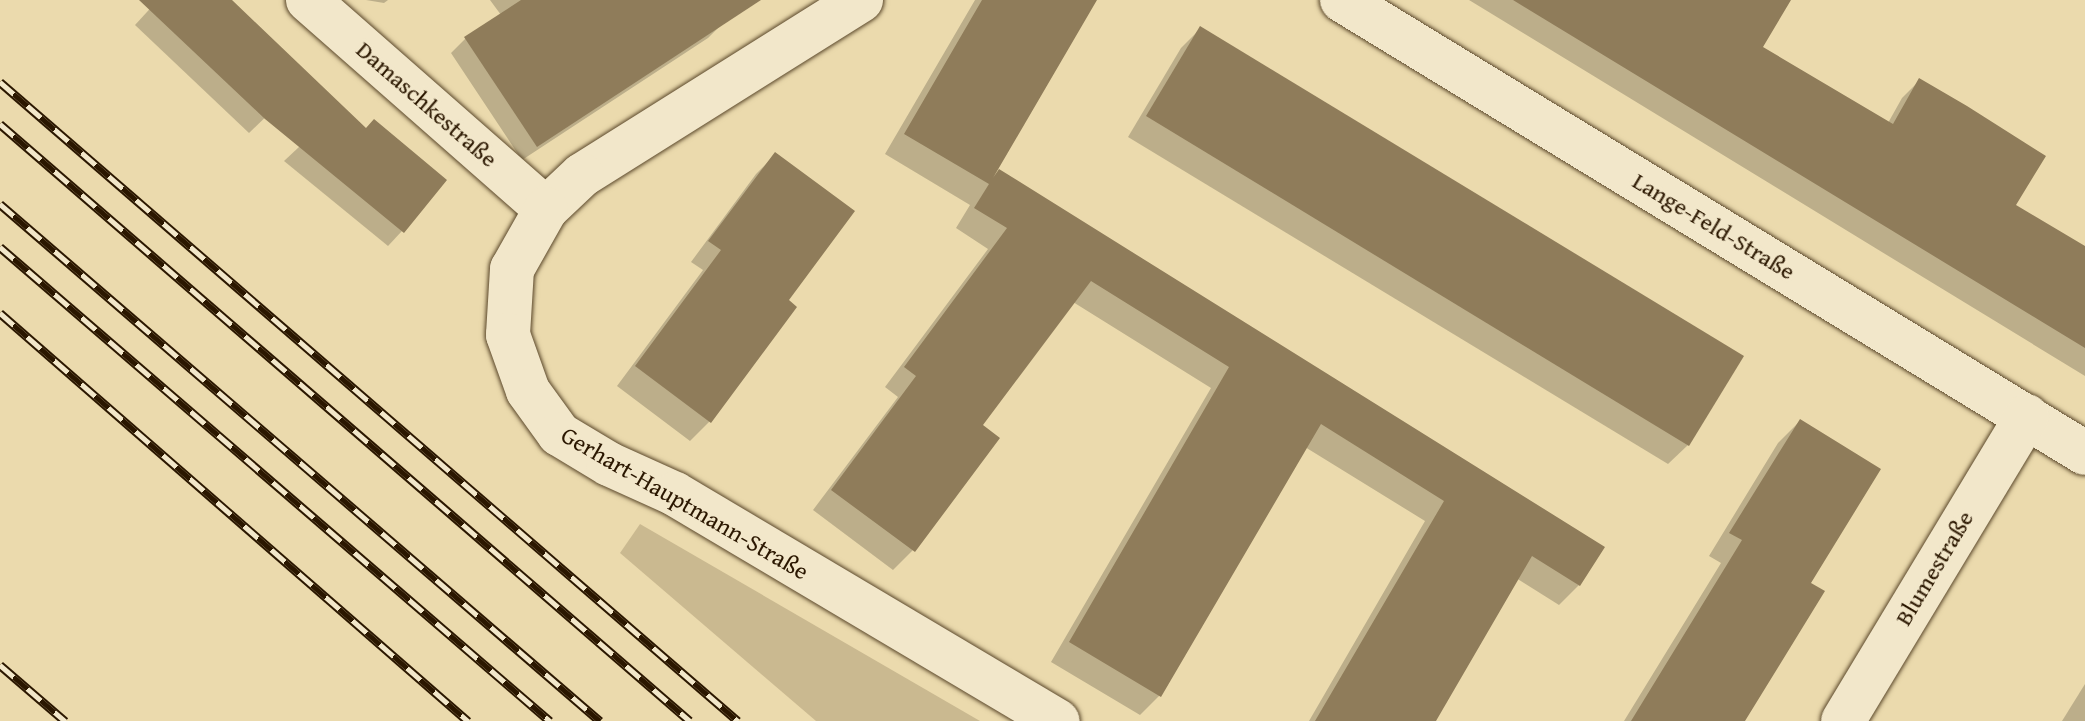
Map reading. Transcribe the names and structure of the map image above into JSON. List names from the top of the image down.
{
  "streets": {
    "street": [
      "Damaschkestraße",
      "Lange-Feld-Straße",
      "Gerhart-Hauptmann-Straße",
      "Blumestraße"
    ]
  },
  "crossings": [
    ["Damaschkestraße", "Gerhart-Hauptmann-Straße"],
    ["Lange-Feld-Straße", "Blumestraße"]
  ]
}
